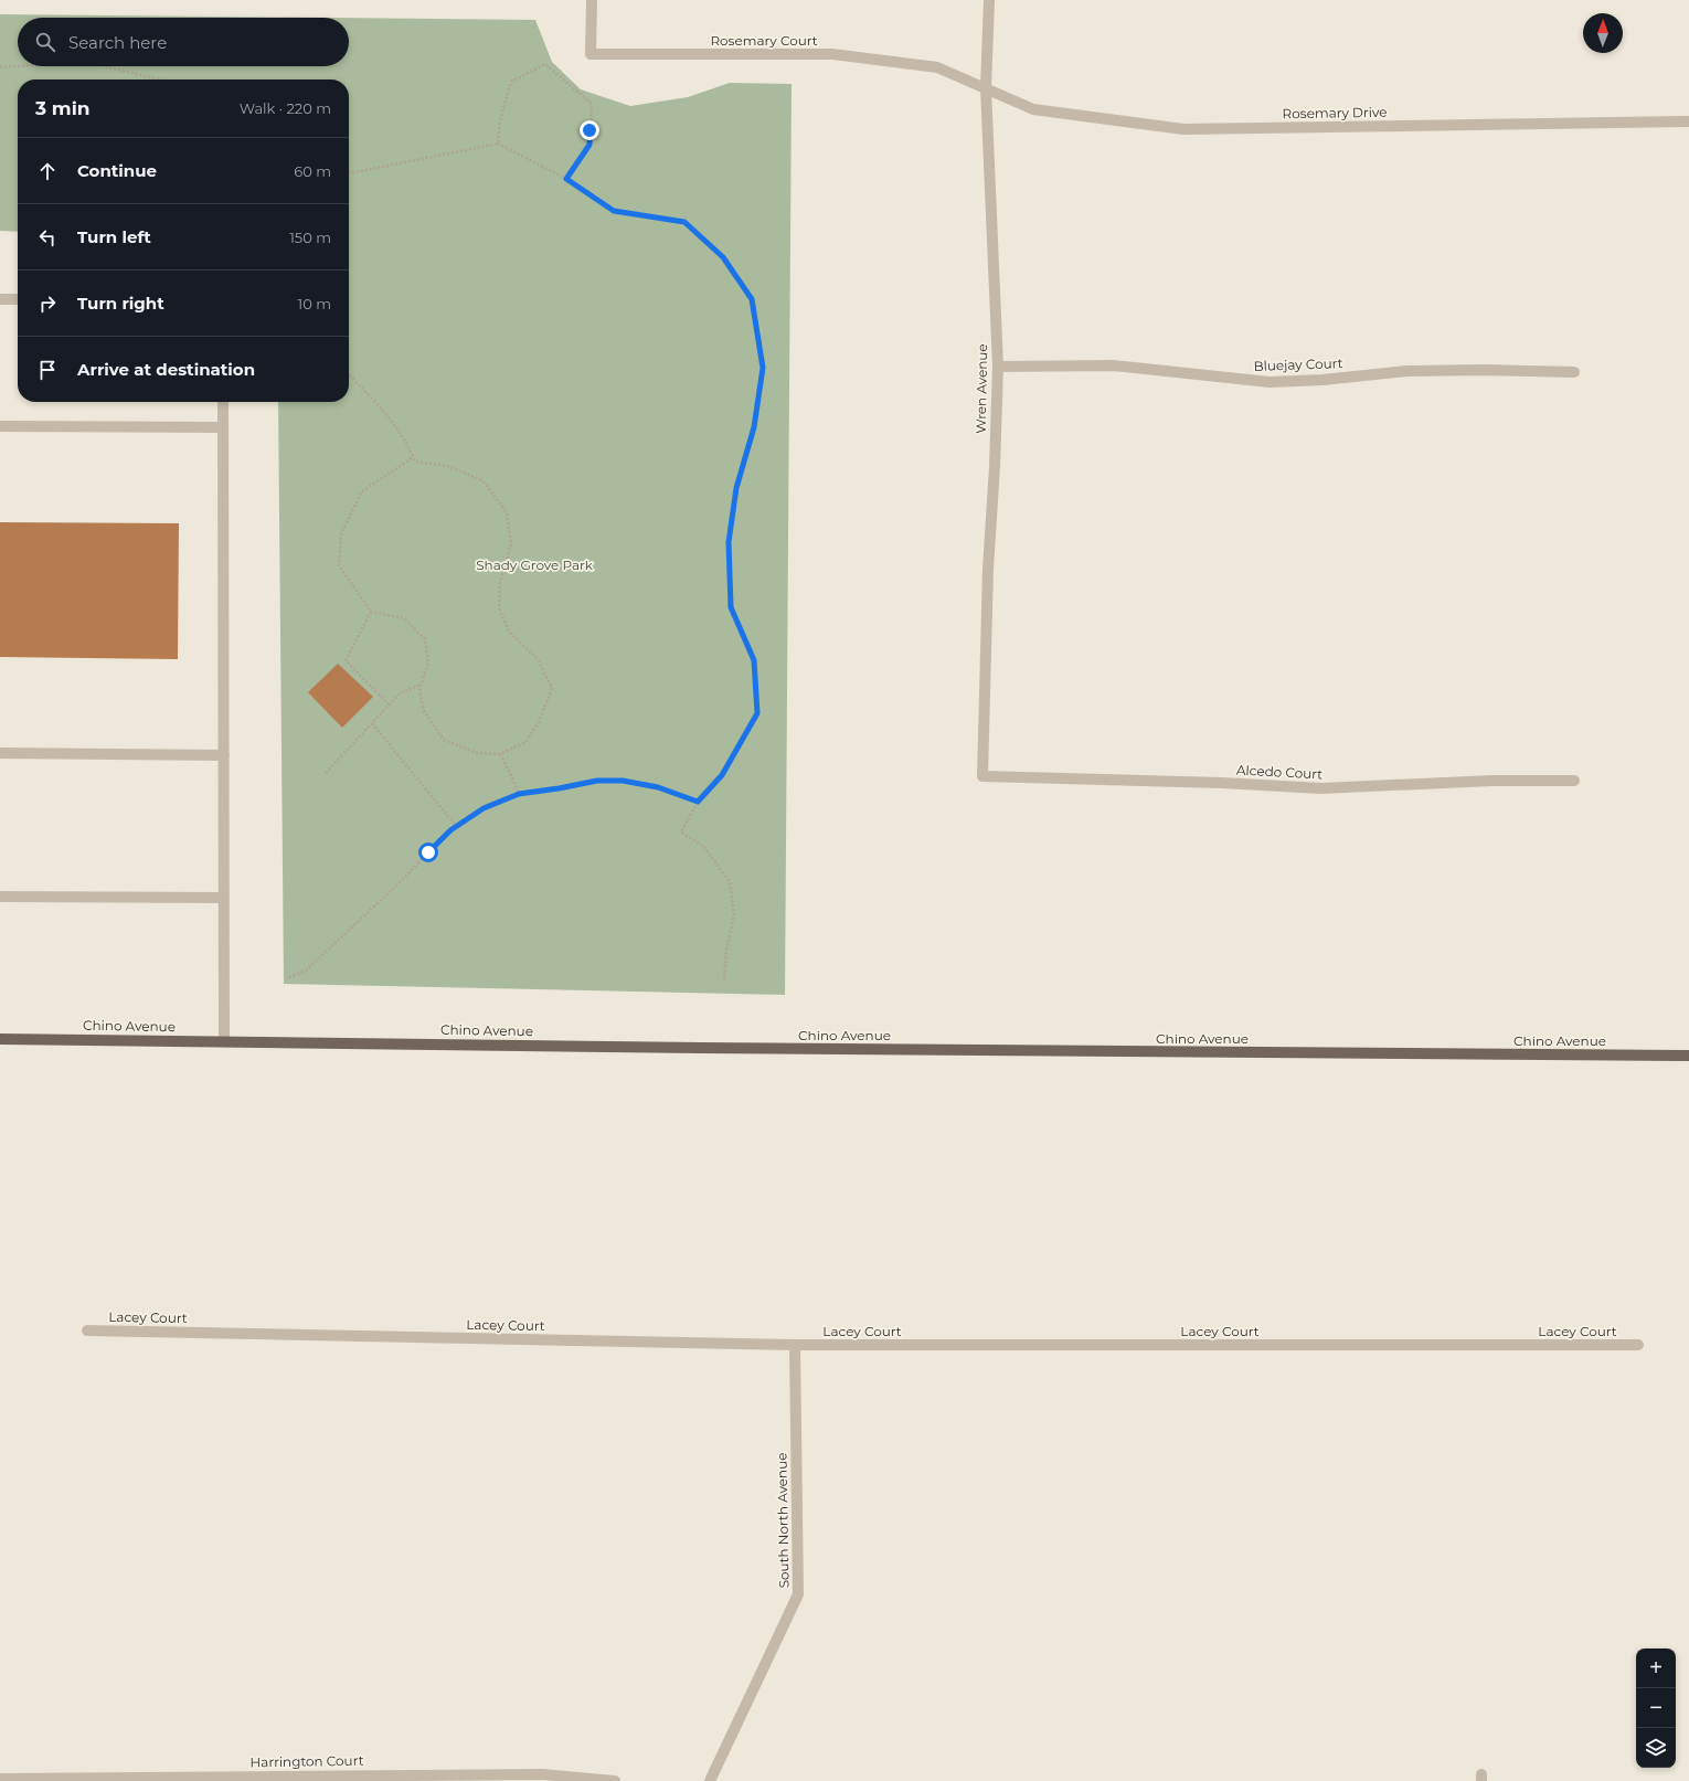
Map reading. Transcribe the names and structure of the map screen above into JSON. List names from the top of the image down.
{
  "streets": {
    "main road": ["Chino Avenue"],
    "street": [
      "Rosemary Court",
      "Rosemary Drive",
      "Bluejay Court",
      "Wren Avenue",
      "Alcedo Court",
      "Lacey Court",
      "South North Avenue",
      "Harrington Court"
    ]
  },
  "crossings": [
    ["Rosemary Court", "Rosemary Drive"],
    ["Rosemary Court", "Wren Avenue"],
    ["Rosemary Drive", "Wren Avenue"],
    ["Bluejay Court", "Wren Avenue"],
    ["Wren Avenue", "Alcedo Court"],
    ["Lacey Court", "South North Avenue"]
  ],
  "parks": ["Shady Grove Park"],
  "north": "top",
  "page": {
    "search": "Search here",
    "heading": ["3 min", "Walk · 220 m"],
    "list": [
      ["Continue", "60 m"],
      ["Turn left", "150 m"],
      ["Turn right", "10 m"],
      "Arrive at destination"
    ],
    "map_buttons": ["+", "−"]
  }
}
